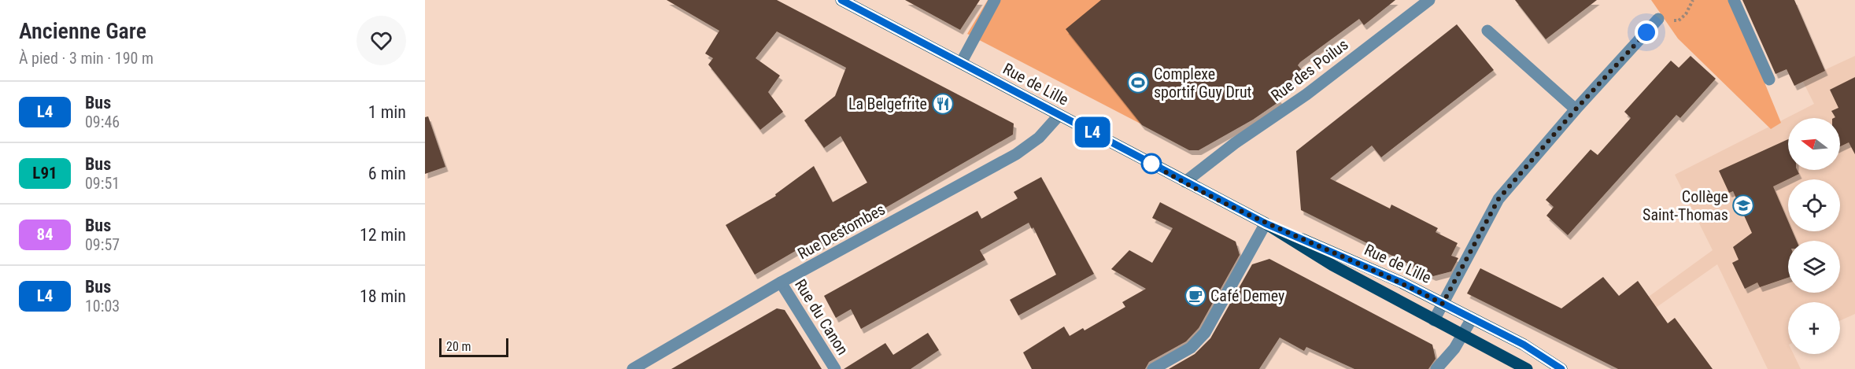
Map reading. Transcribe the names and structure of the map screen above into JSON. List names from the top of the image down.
{
  "streets": {
    "main road": ["Rue de Lille"],
    "street": ["Rue des Poilus", "Rue Destombes", "Rue du Canon"]
  },
  "crossings": [
    ["Rue des Poilus", "Rue de Lille"],
    ["Rue de Lille", "Rue Destombes"],
    ["Rue Destombes", "Rue du Canon"]
  ],
  "places": {
    "sports": ["Complexe sportif Guy Drut"],
    "restaurant": ["La Belgefrite"],
    "school or university": ["Collège Saint-Thomas"],
    "cafe": ["Café Demey"]
  },
  "lines": ["bus line L4"],
  "scale_bar": "20 m",
  "north": "left",
  "page": {
    "heading": ["Ancienne Gare", "À pied · 3 min · 190 m"],
    "on_map": "L4",
    "list": [
      {
        "mark": "L4",
        "name": "Bus",
        "note": "09:46",
        "value": "1 min"
      },
      {
        "mark": "L91",
        "name": "Bus",
        "note": "09:51",
        "value": "6 min"
      },
      {
        "mark": "84",
        "name": "Bus",
        "note": "09:57",
        "value": "12 min"
      },
      {
        "mark": "L4",
        "name": "Bus",
        "note": "10:03",
        "value": "18 min"
      }
    ],
    "map_buttons": "+",
    "scale": "20 m"
  }
}
